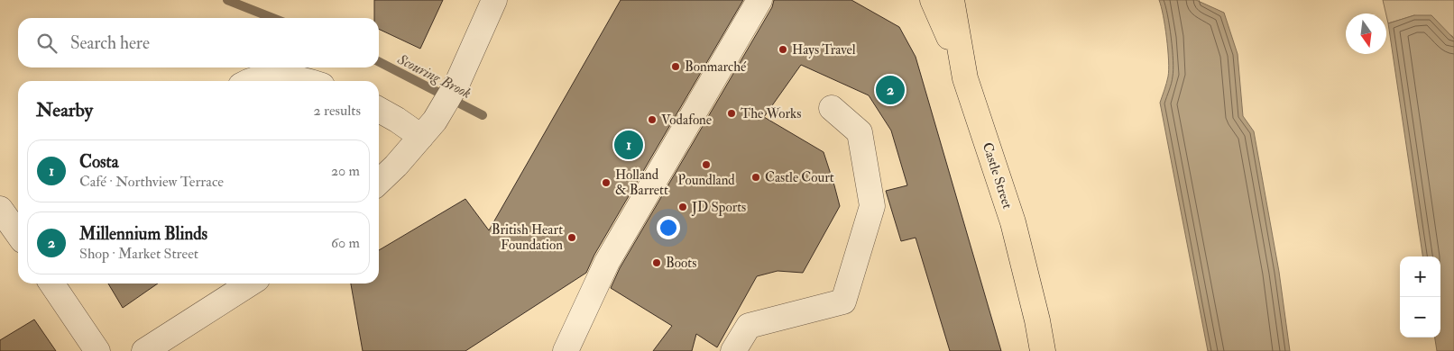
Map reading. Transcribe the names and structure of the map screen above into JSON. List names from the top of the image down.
{
  "streets": {
    "main road": ["Castle Street"]
  },
  "water": ["Scouring Brook"],
  "places": [
    "Hays Travel",
    "Bonmarché",
    "The Works",
    "Vodafone",
    "Poundland",
    "Castle Court",
    "Holland & Barrett",
    "JD Sports",
    "British Heart Foundation",
    "Boots"
  ],
  "north": "bottom",
  "page": {
    "search": "Search here",
    "pins": ["2", "1"],
    "heading": ["Nearby", "2 results"],
    "list": [
      {
        "mark": "1",
        "name": "Costa",
        "note": "Café · Northview Terrace",
        "value": "20 m"
      },
      {
        "mark": "2",
        "name": "Millennium Blinds",
        "note": "Shop · Market Street",
        "value": "60 m"
      }
    ],
    "map_buttons": ["+", "−"]
  }
}
